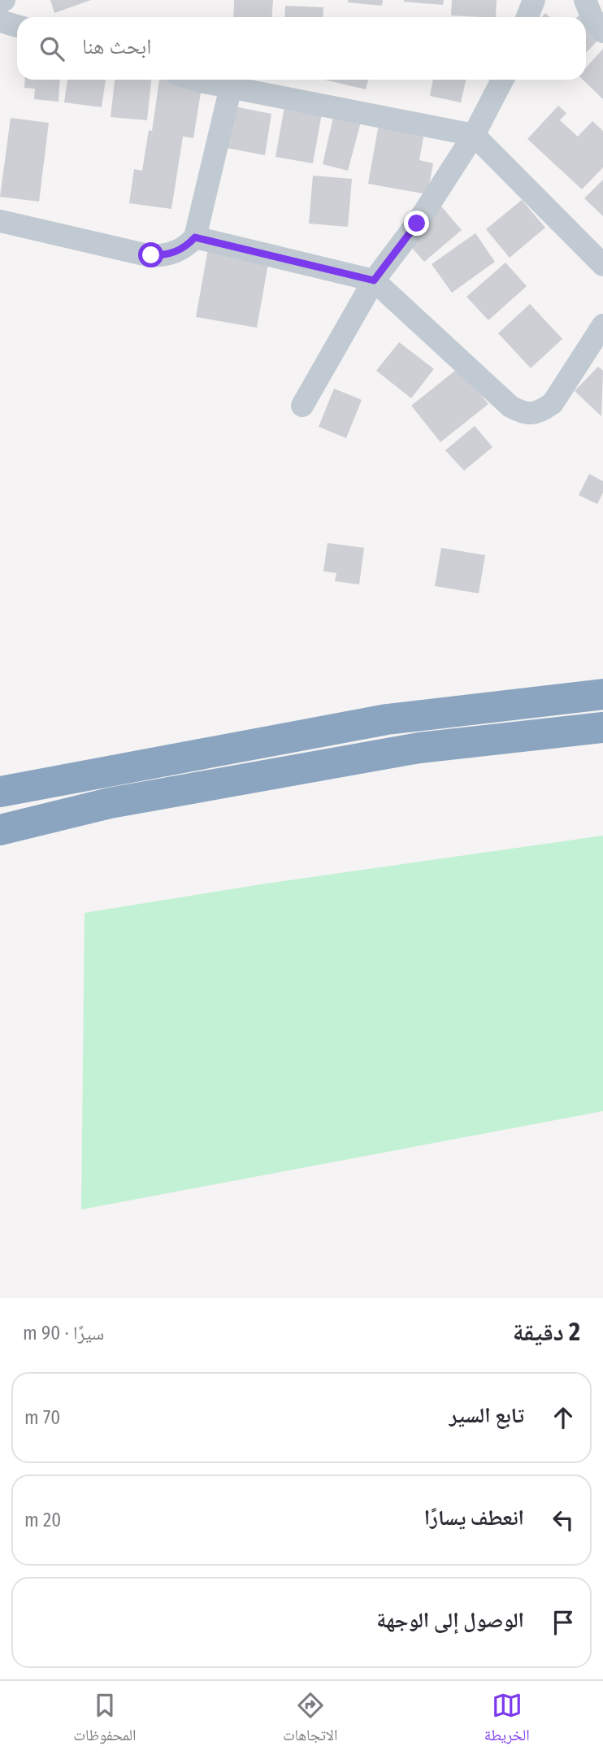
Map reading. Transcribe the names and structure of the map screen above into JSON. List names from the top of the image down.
{
  "page": {
    "search": "ابحث هنا",
    "heading": ["2 دقيقة", "سيرًا · 90 m"],
    "list": [
      ["تابع السير", "70 m"],
      ["انعطف يسارًا", "20 m"],
      "الوصول إلى الوجهة"
    ],
    "nav": ["الخريطة", "الاتجاهات", "المحفوظات"]
  }
}
